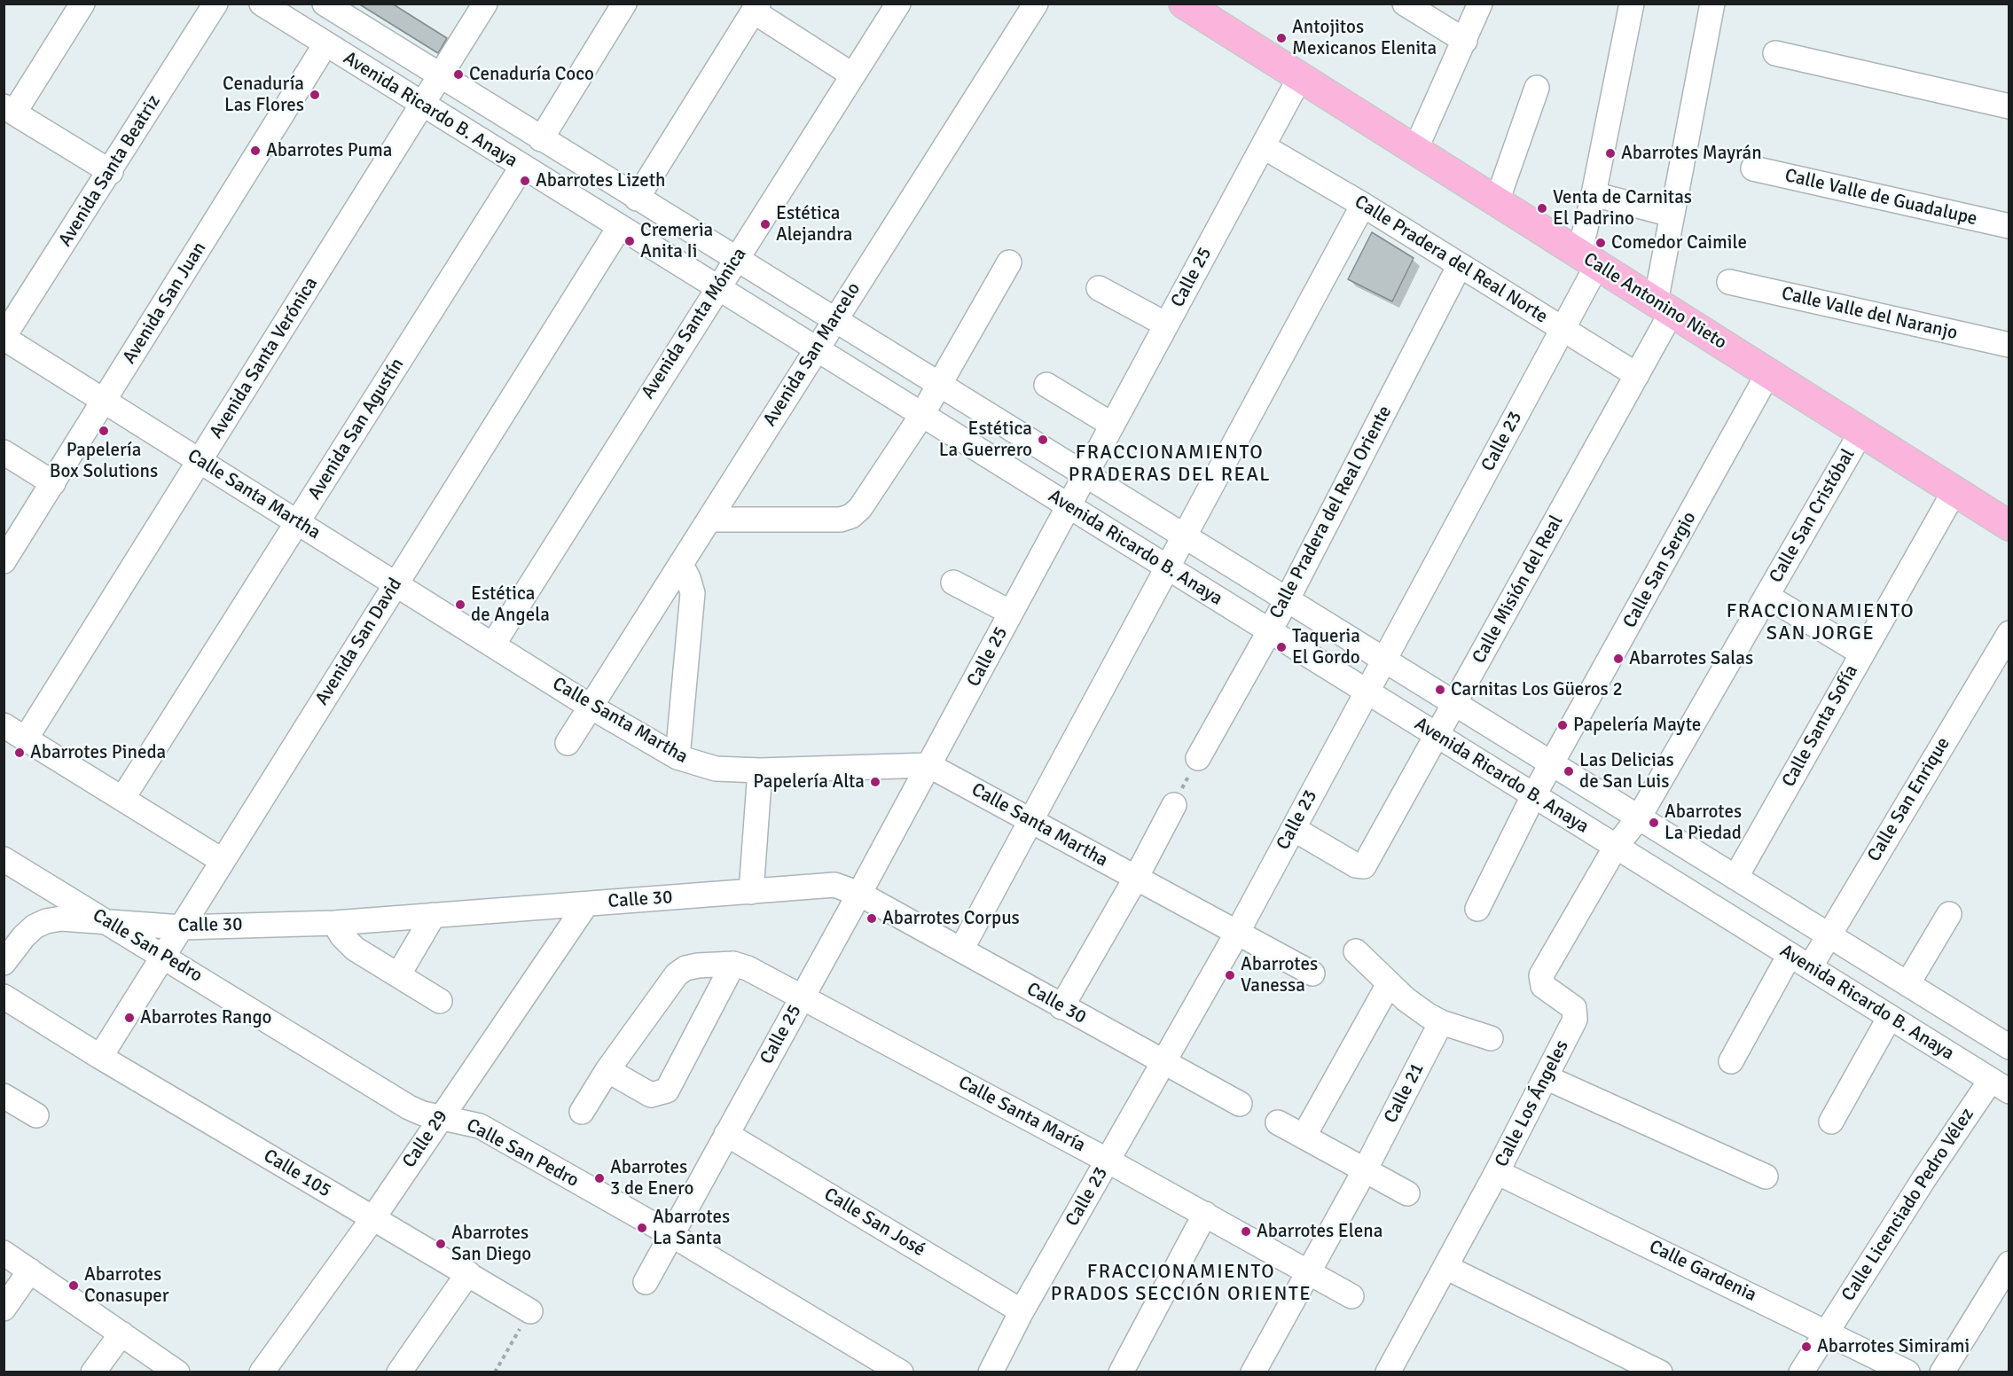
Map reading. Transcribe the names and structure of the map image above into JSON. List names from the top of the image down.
{
  "streets": {
    "main road": ["Calle Antonino Nieto"],
    "street": [
      "Avenida Ricardo B. Anaya",
      "Avenida Santa Beatriz",
      "Calle Valle de Guadalupe",
      "Calle Pradera del Real Norte",
      "Calle 25",
      "Avenida San Juan",
      "Calle Valle del Naranjo",
      "Avenida Santa Mónica",
      "Avenida San Marcelo",
      "Avenida Santa Verónica",
      "Avenida San Agustín",
      "Calle 23",
      "Calle Santa Martha",
      "Calle Pradera del Real Oriente",
      "Calle San Cristóbal",
      "Calle San Sergio",
      "Calle Misión del Real",
      "Avenida San David",
      "Calle Santa Sofía",
      "Calle San Enrique",
      "Calle 30",
      "Calle San Pedro",
      "Calle 21",
      "Calle Los Ángeles",
      "Calle Santa María",
      "Calle 29",
      "Calle 105",
      "Calle Licenciado Pedro Vélez",
      "Calle San José",
      "Calle Gardenia"
    ]
  },
  "crossings": [
    ["Avenida Ricardo B. Anaya", "Calle 25"],
    ["Avenida Ricardo B. Anaya", "Avenida San Juan"],
    ["Avenida Ricardo B. Anaya", "Avenida Santa Mónica"],
    ["Avenida Ricardo B. Anaya", "Avenida San Marcelo"],
    ["Avenida Ricardo B. Anaya", "Avenida Santa Verónica"],
    ["Avenida Ricardo B. Anaya", "Avenida San Agustín"],
    ["Avenida Ricardo B. Anaya", "Calle 23"],
    ["Avenida Ricardo B. Anaya", "Calle Pradera del Real Oriente"],
    ["Avenida Ricardo B. Anaya", "Calle San Cristóbal"],
    ["Avenida Ricardo B. Anaya", "Calle San Sergio"],
    ["Avenida Ricardo B. Anaya", "Calle Misión del Real"],
    ["Avenida Ricardo B. Anaya", "Avenida San David"],
    ["Avenida Ricardo B. Anaya", "Calle Santa Sofía"],
    ["Avenida Ricardo B. Anaya", "Calle San Enrique"],
    ["Avenida Ricardo B. Anaya", "Calle Los Ángeles"],
    ["Avenida Ricardo B. Anaya", "Calle Licenciado Pedro Vélez"],
    ["Avenida Santa Beatriz", "Calle Santa Martha"],
    ["Calle Pradera del Real Norte", "Calle 25"],
    ["Calle Pradera del Real Norte", "Calle 23"],
    ["Calle Pradera del Real Norte", "Calle Pradera del Real Oriente"],
    ["Calle Pradera del Real Norte", "Calle Misión del Real"],
    ["Calle 25", "Calle Antonino Nieto"],
    ["Calle 25", "Calle Santa Martha"],
    ["Calle 25", "Calle 30"],
    ["Calle 25", "Calle San Pedro"],
    ["Calle 25", "Calle Santa María"],
    ["Calle 25", "Calle San José"],
    ["Calle Antonino Nieto", "Calle 23"],
    ["Calle Antonino Nieto", "Calle San Cristóbal"],
    ["Calle Antonino Nieto", "Calle San Sergio"],
    ["Calle Antonino Nieto", "Calle Misión del Real"],
    ["Calle Antonino Nieto", "Calle Santa Sofía"],
    ["Avenida San Juan", "Calle Santa Martha"],
    ["Avenida Santa Mónica", "Calle Santa Martha"],
    ["Avenida San Marcelo", "Calle Santa Martha"],
    ["Avenida Santa Verónica", "Calle Santa Martha"],
    ["Avenida San Agustín", "Calle Santa Martha"],
    ["Calle 23", "Calle Santa Martha"],
    ["Calle 23", "Calle Misión del Real"],
    ["Calle 23", "Calle 30"],
    ["Calle 23", "Calle Santa María"],
    ["Calle 23", "Calle San José"],
    ["Calle Santa Martha", "Avenida San David"],
    ["Calle San Cristóbal", "Calle Los Ángeles"],
    ["Avenida San David", "Calle 30"],
    ["Avenida San David", "Calle San Pedro"],
    ["Avenida San David", "Calle 105"],
    ["Calle 30", "Calle San Pedro"],
    ["Calle 30", "Calle 29"],
    ["Calle San Pedro", "Calle 29"],
    ["Calle 21", "Calle Santa María"],
    ["Calle Los Ángeles", "Calle Gardenia"],
    ["Calle 29", "Calle 105"],
    ["Calle Licenciado Pedro Vélez", "Calle Gardenia"]
  ],
  "districts": ["FRACCIONAMIENTO PRADERAS DEL REAL", "FRACCIONAMIENTO SAN JORGE", "FRACCIONAMIENTO PRADOS SECCIÓN ORIENTE"],
  "places": [
    "Antojitos Mexicanos Elenita",
    "Cenaduría Coco",
    "Cenaduría Las Flores",
    "Abarrotes Puma",
    "Abarrotes Mayrán",
    "Abarrotes Lizeth",
    "Venta de Carnitas El Padrino",
    "Estética Alejandra",
    "Cremeria Anita Ii",
    "Comedor Caimile",
    "Papelería Box Solutions",
    "Estética La Guerrero",
    "Estética de Angela",
    "Taqueria El Gordo",
    "Abarrotes Salas",
    "Carnitas Los Güeros 2",
    "Papelería Mayte",
    "Abarrotes Pineda",
    "Las Delicias de San Luis",
    "Papelería Alta",
    "Abarrotes La Piedad",
    "Abarrotes Corpus",
    "Abarrotes Vanessa",
    "Abarrotes Rango",
    "Abarrotes 3 de Enero",
    "Abarrotes La Santa",
    "Abarrotes Elena",
    "Abarrotes San Diego",
    "Abarrotes Conasuper",
    "Abarrotes Simirami"
  ]
}
